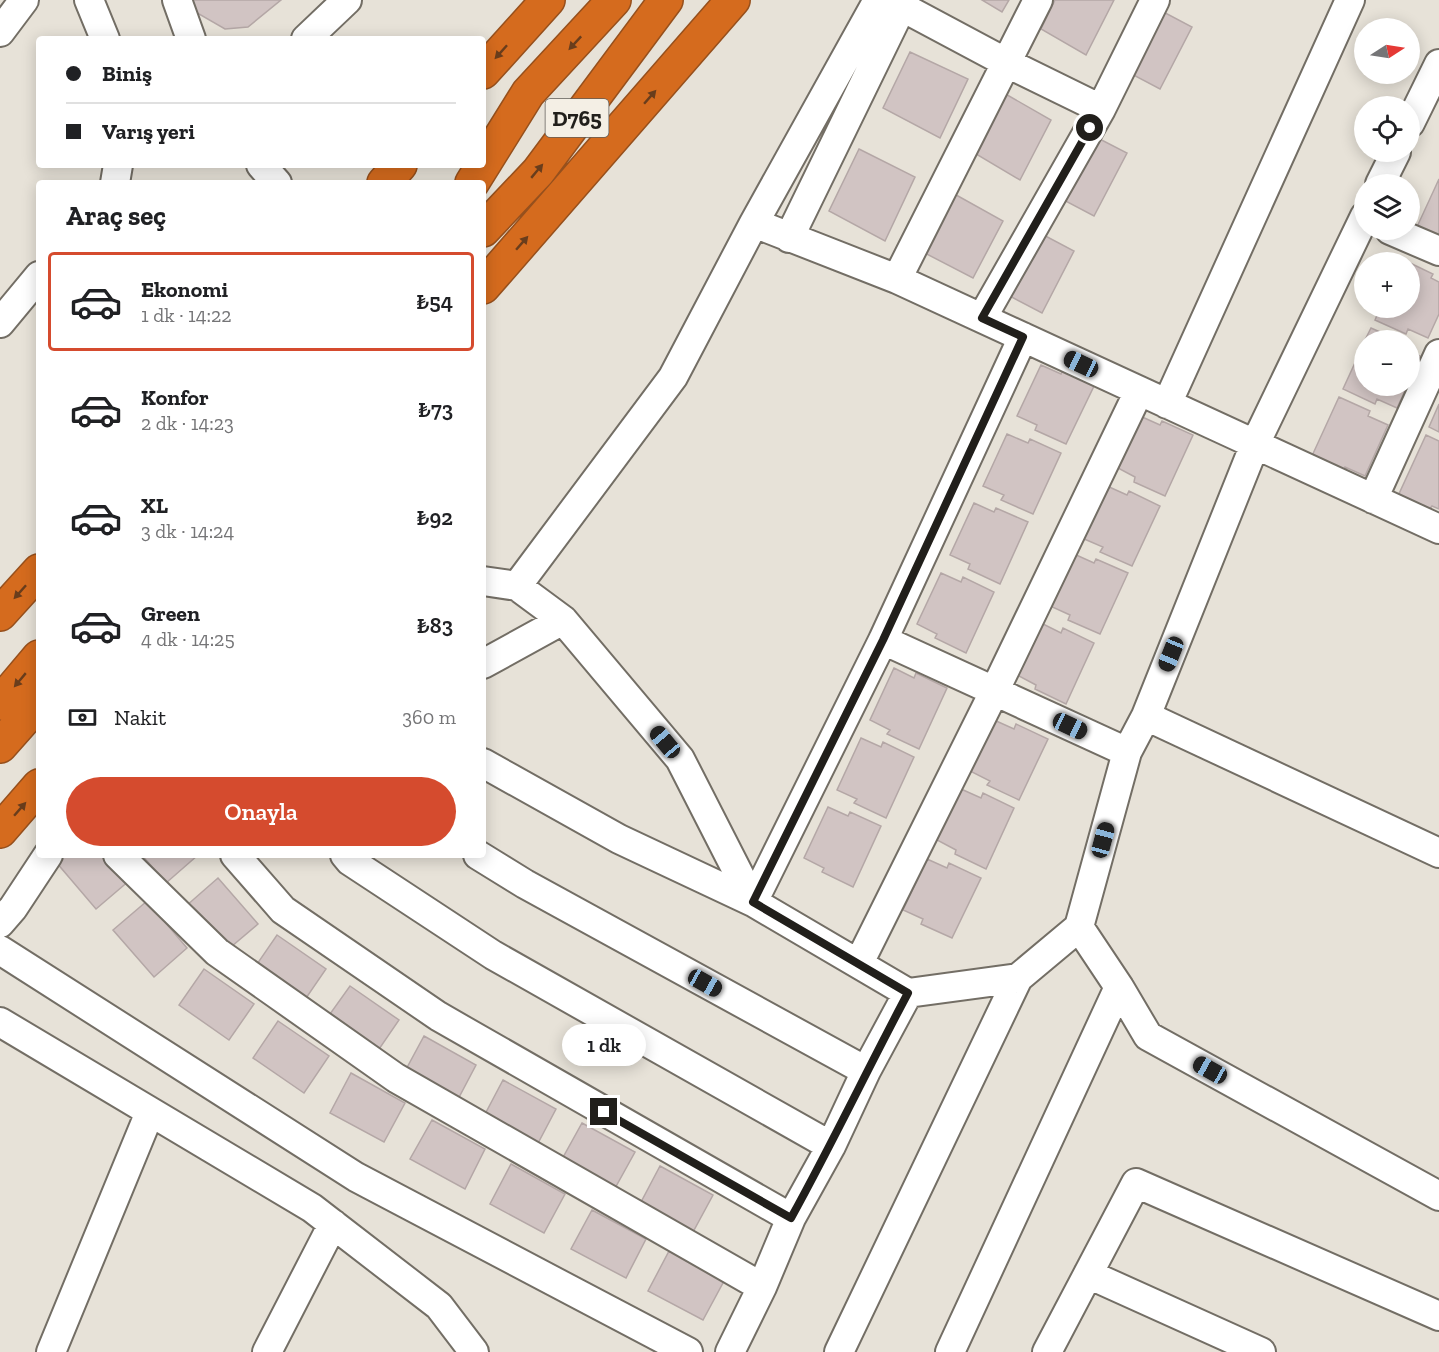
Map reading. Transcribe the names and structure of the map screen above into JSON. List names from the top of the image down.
{
  "streets": {
    "highway": ["D765"]
  },
  "north": "right",
  "page": {
    "map_buttons": ["+", "−"],
    "banner": ["Biniş", "Varış yeri"],
    "heading": "Araç seç",
    "list": [
      {
        "name": "Ekonomi",
        "note": "1 dk · 14:22",
        "value": "₺54"
      },
      {
        "name": "Konfor",
        "note": "2 dk · 14:23",
        "value": "₺73"
      },
      {
        "name": "XL",
        "note": "3 dk · 14:24",
        "value": "₺92"
      },
      {
        "name": "Green",
        "note": "4 dk · 14:25",
        "value": "₺83"
      }
    ],
    "pay": ["Nakit", "360 m"],
    "buttons": "Onayla",
    "bubble": "1 dk"
  }
}
